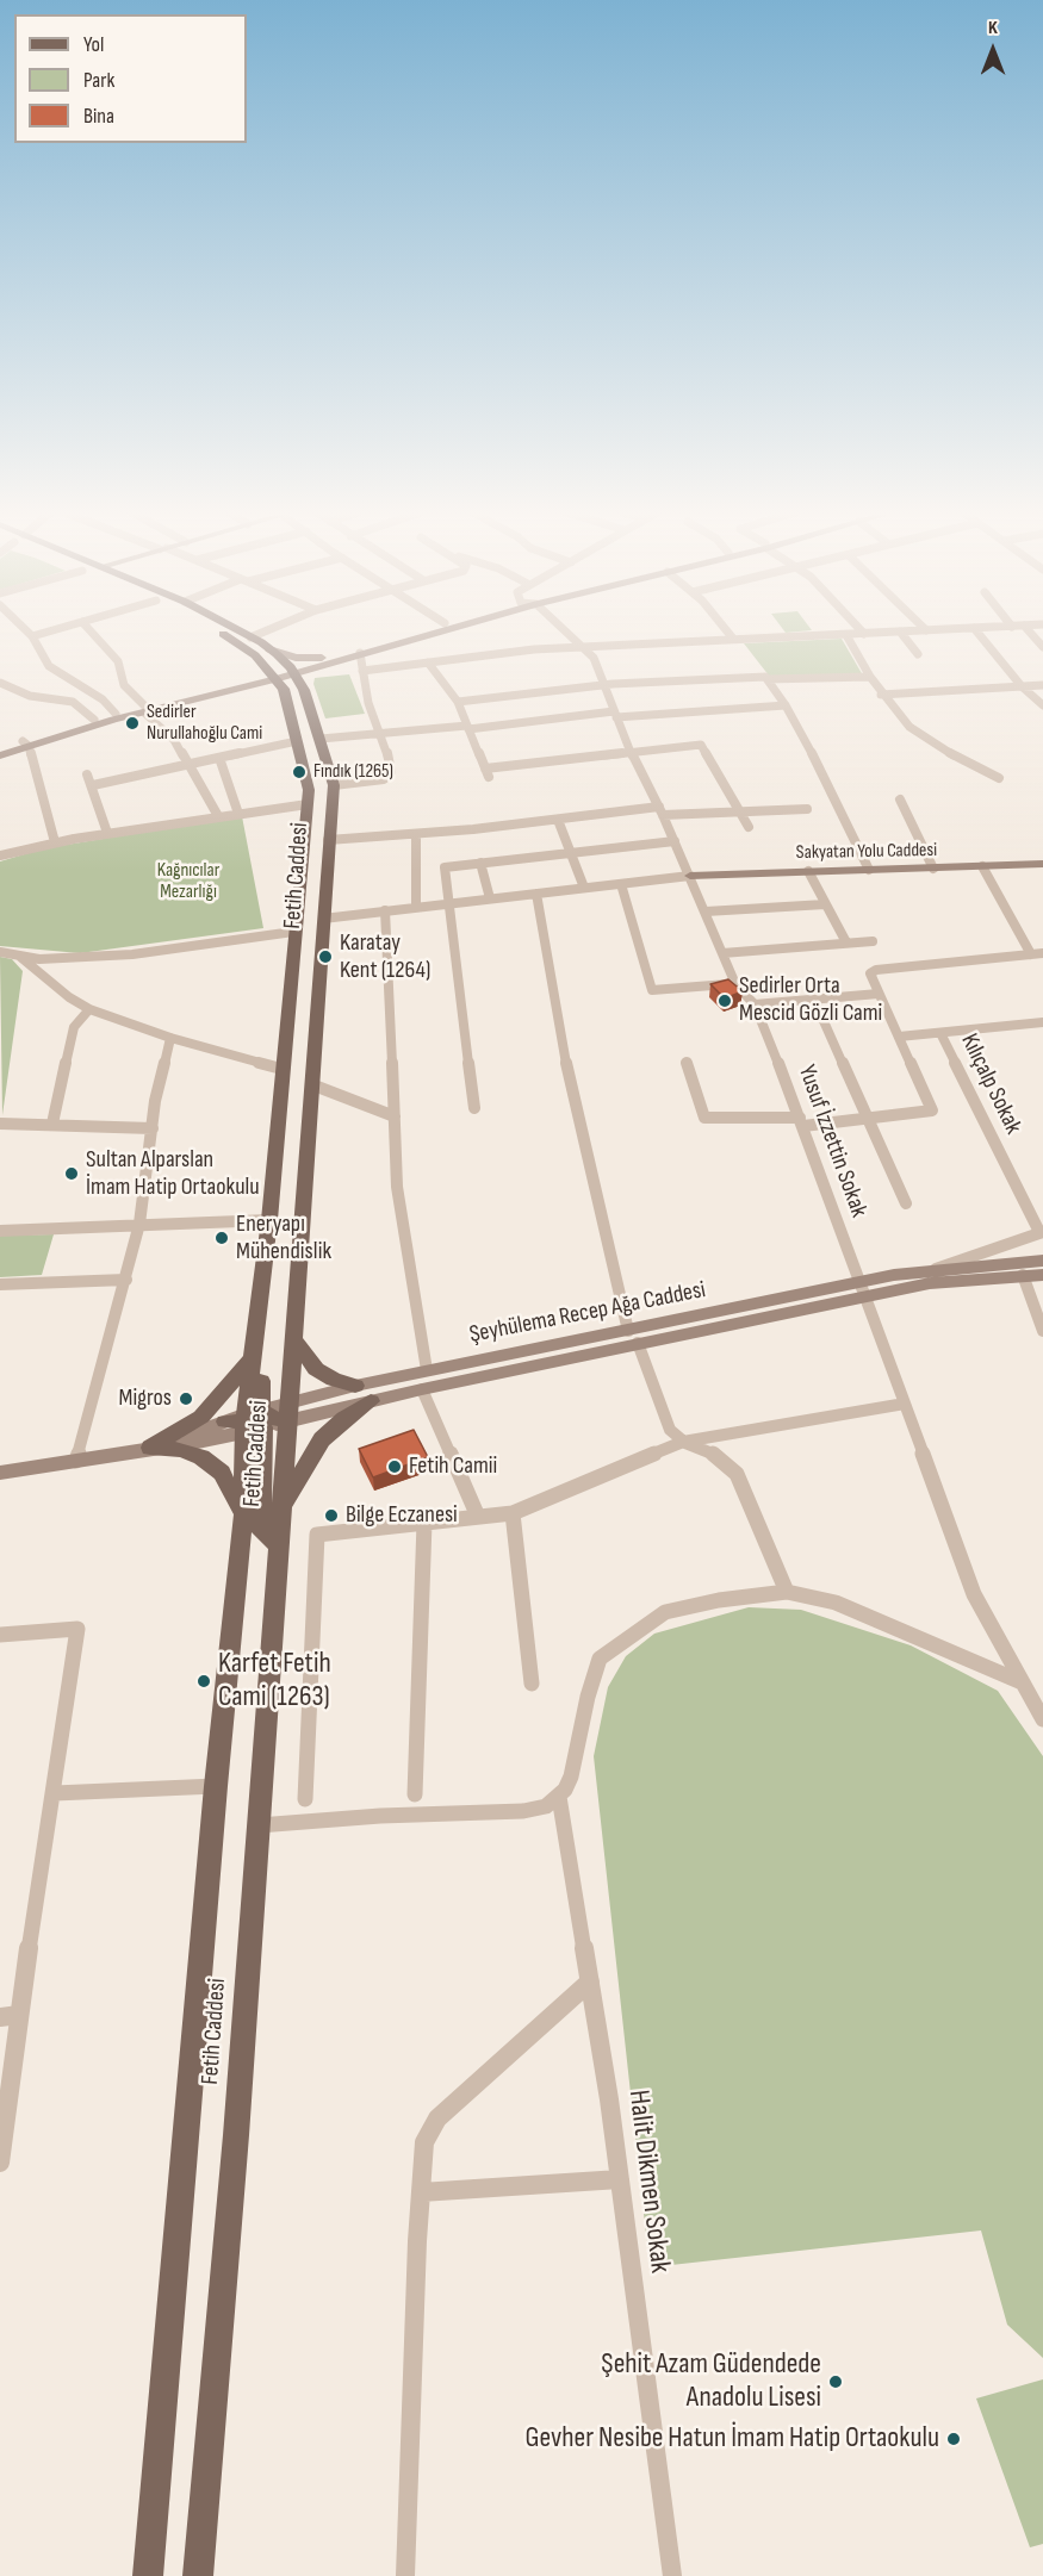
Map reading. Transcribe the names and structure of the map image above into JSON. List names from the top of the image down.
{
  "streets": {
    "main road": ["Sakyatan Yolu Caddesi", "Fetih Caddesi", "Şeyhülema Recep Ağa Caddesi"],
    "street": ["Kılıçalp Sokak", "Yusuf İzzettin Sokak", "Halit Dikmen Sokak"]
  },
  "crossings": [
    ["Sakyatan Yolu Caddesi", "Yusuf İzzettin Sokak"],
    ["Fetih Caddesi", "Şeyhülema Recep Ağa Caddesi"],
    ["Yusuf İzzettin Sokak", "Şeyhülema Recep Ağa Caddesi"]
  ],
  "parks": ["Kağnıcılar Mezarlığı"],
  "places": [
    "Sedirler Nurullahoğlu Cami",
    "Fındık (1265)",
    "Karatay Kent (1264)",
    "Sedirler Orta Mescid Gözli Cami",
    "Sultan Alparslan İmam Hatip Ortaokulu",
    "Eneryapı Mühendislik",
    "Migros",
    "Fetih Camii",
    "Bilge Eczanesi",
    "Karfet Fetih Cami (1263)",
    "Şehit Azam Güdendede Anadolu Lisesi",
    "Gevher Nesibe Hatun İmam Hatip Ortaokulu"
  ],
  "legend": ["Yol", "Park", "Bina"],
  "north": "top"
}
